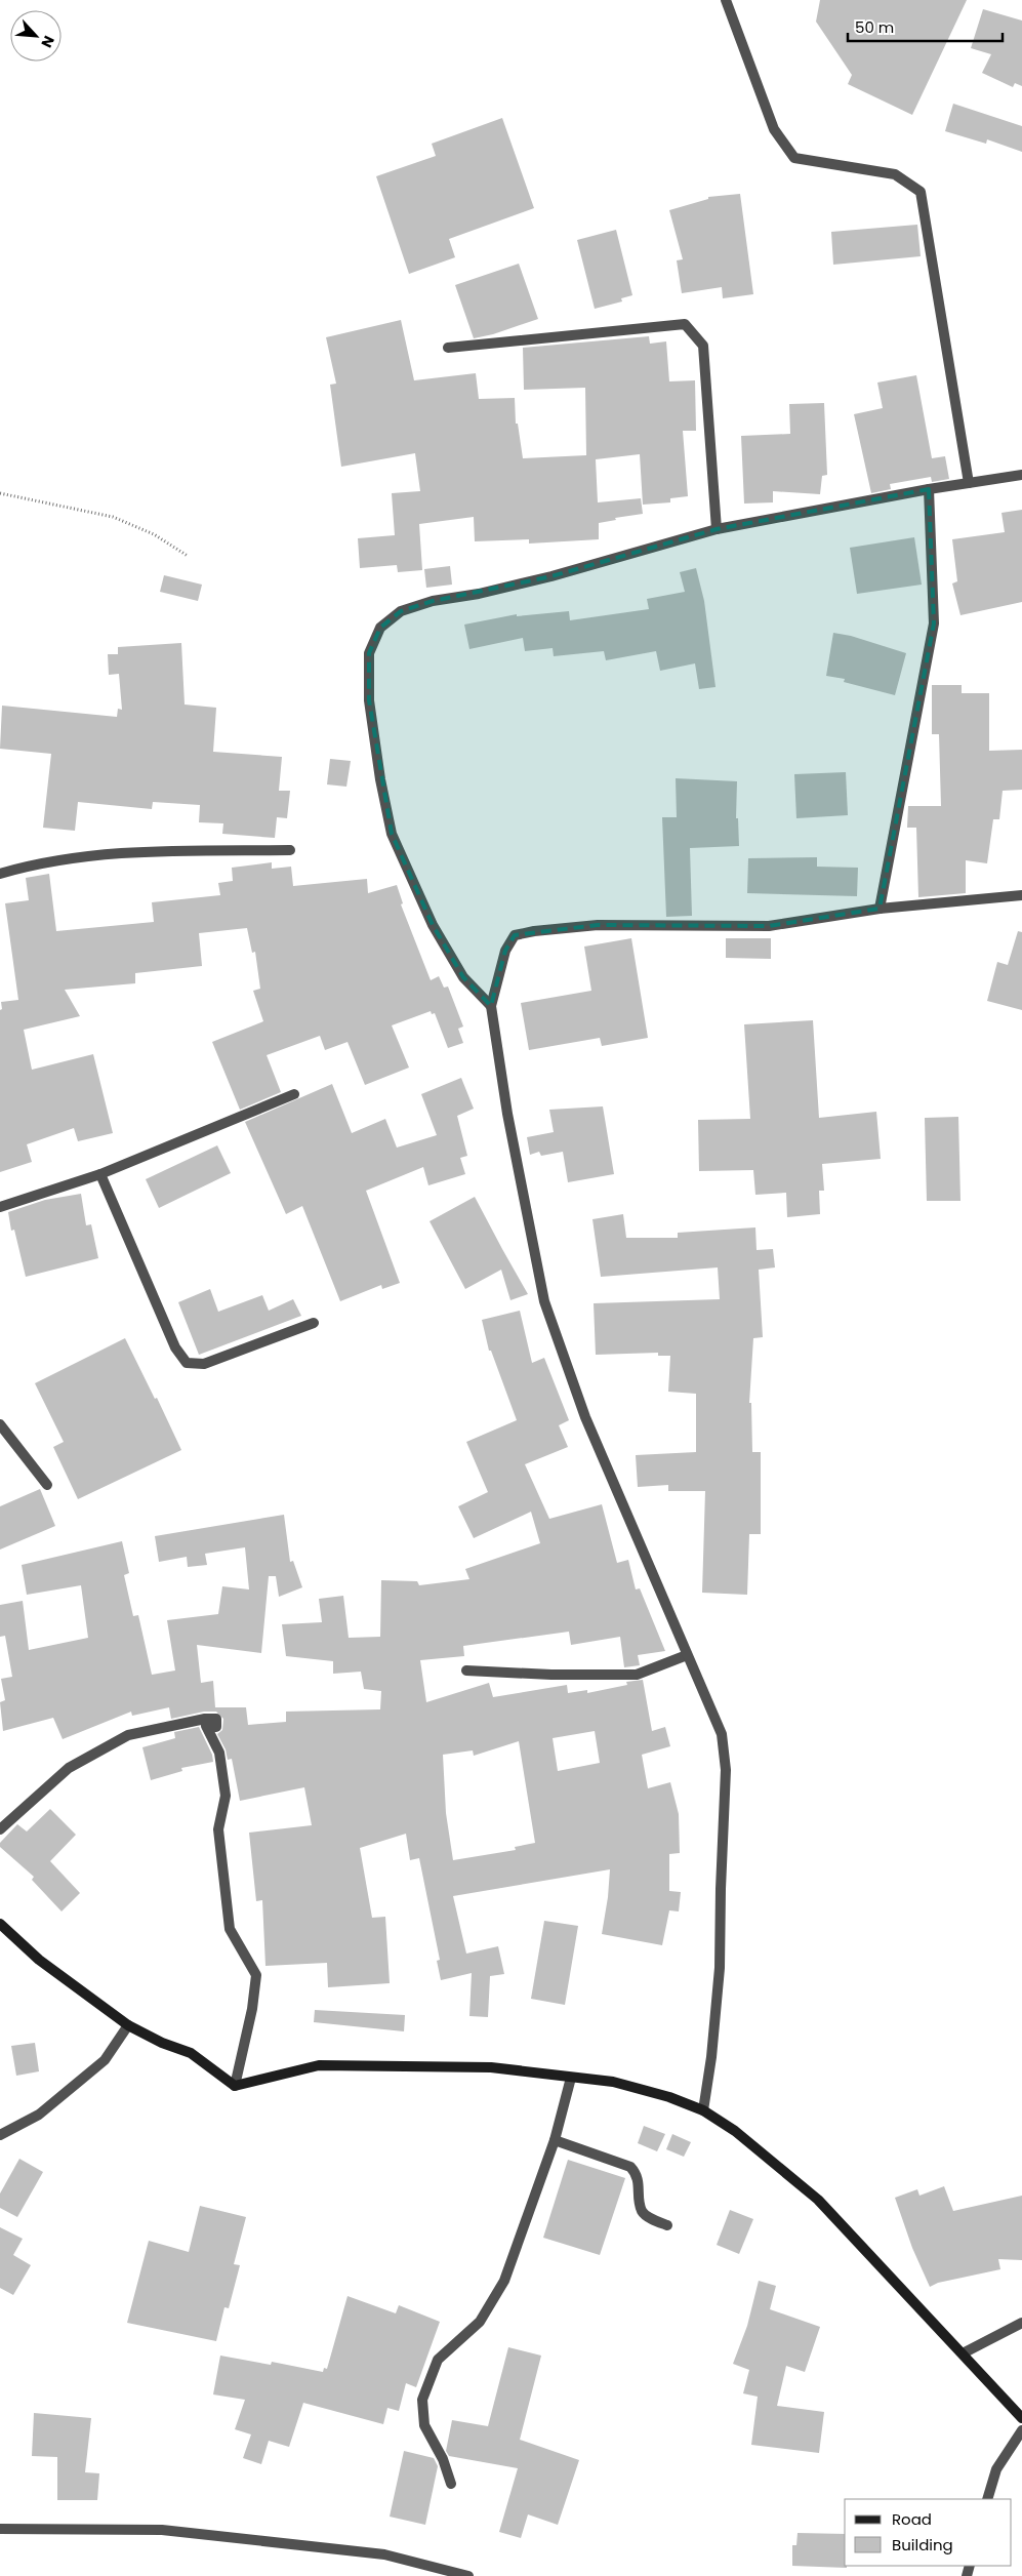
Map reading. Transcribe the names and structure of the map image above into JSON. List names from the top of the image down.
{
  "legend": ["Road", "Building"],
  "scale_bar": "50 m",
  "north": "bottom right"
}
